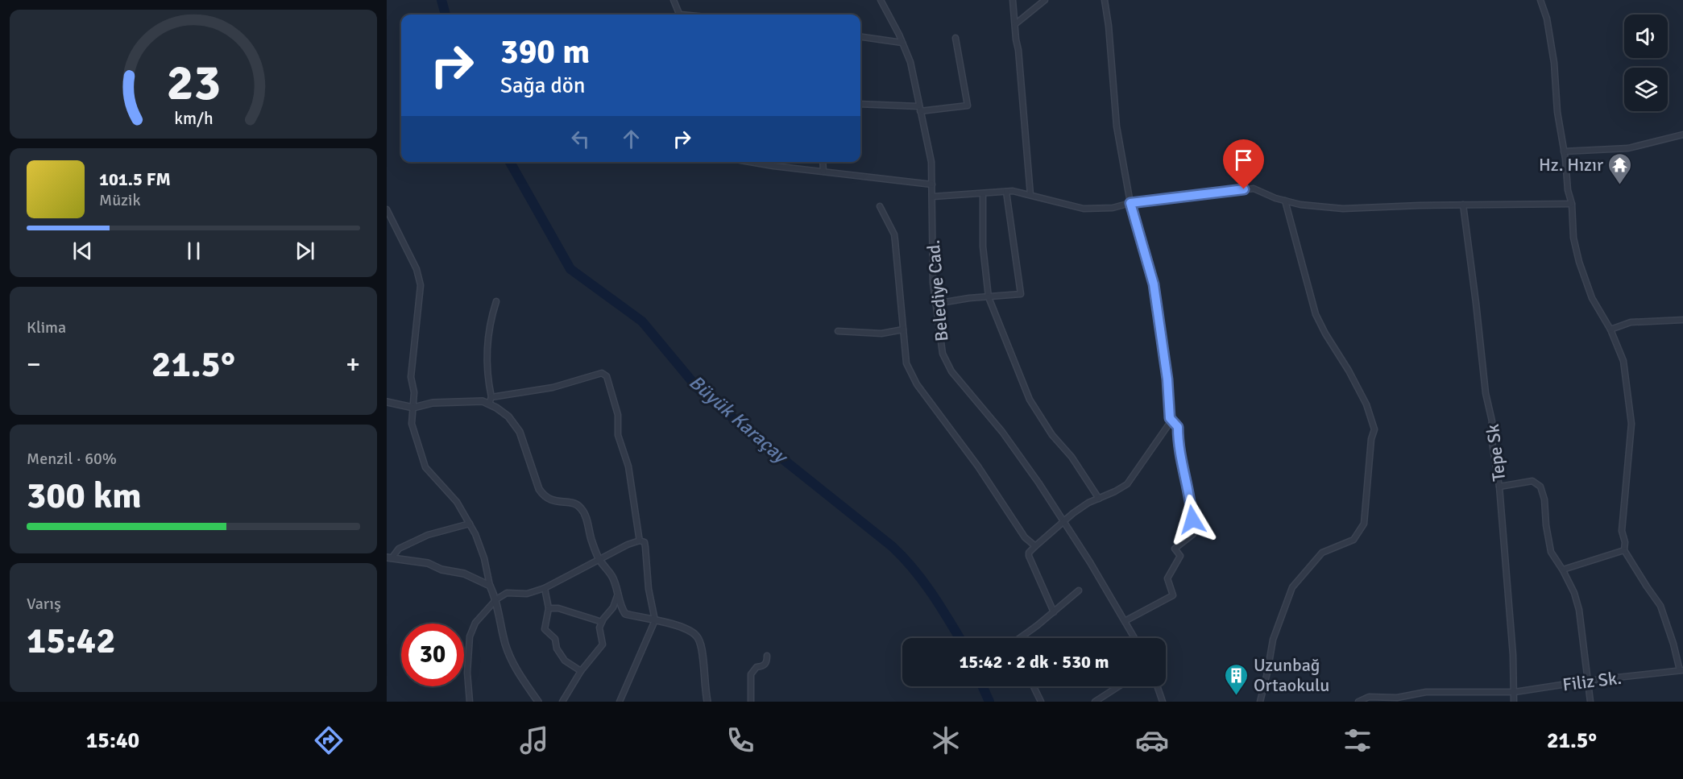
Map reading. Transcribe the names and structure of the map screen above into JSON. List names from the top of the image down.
{
  "streets": {
    "street": ["Belediye Cad.", "Tepe Sk", "Filiz Sk."]
  },
  "crossings": [
    ["Tepe Sk", "Filiz Sk."]
  ],
  "water": ["Büyük Karaçay"],
  "places": {
    "temple": ["Hz. Hızır"],
    "building": ["Uzunbağ Ortaokulu"]
  },
  "page": {
    "turn": ["390 m", "Sağa dön"],
    "song": ["101.5 FM", "Müzik"],
    "tile": [
      "Klima",
      ["Menzil · 60%", "300 km"],
      ["Varış", "15:42"]
    ],
    "heat": ["−", "21.5°", "+"],
    "limit": "30",
    "trip": "15:42 · 2 dk · 530 m",
    "tabs": ["15:40", "21.5°"],
    "gauge": ["23", "km/h"]
  }
}
